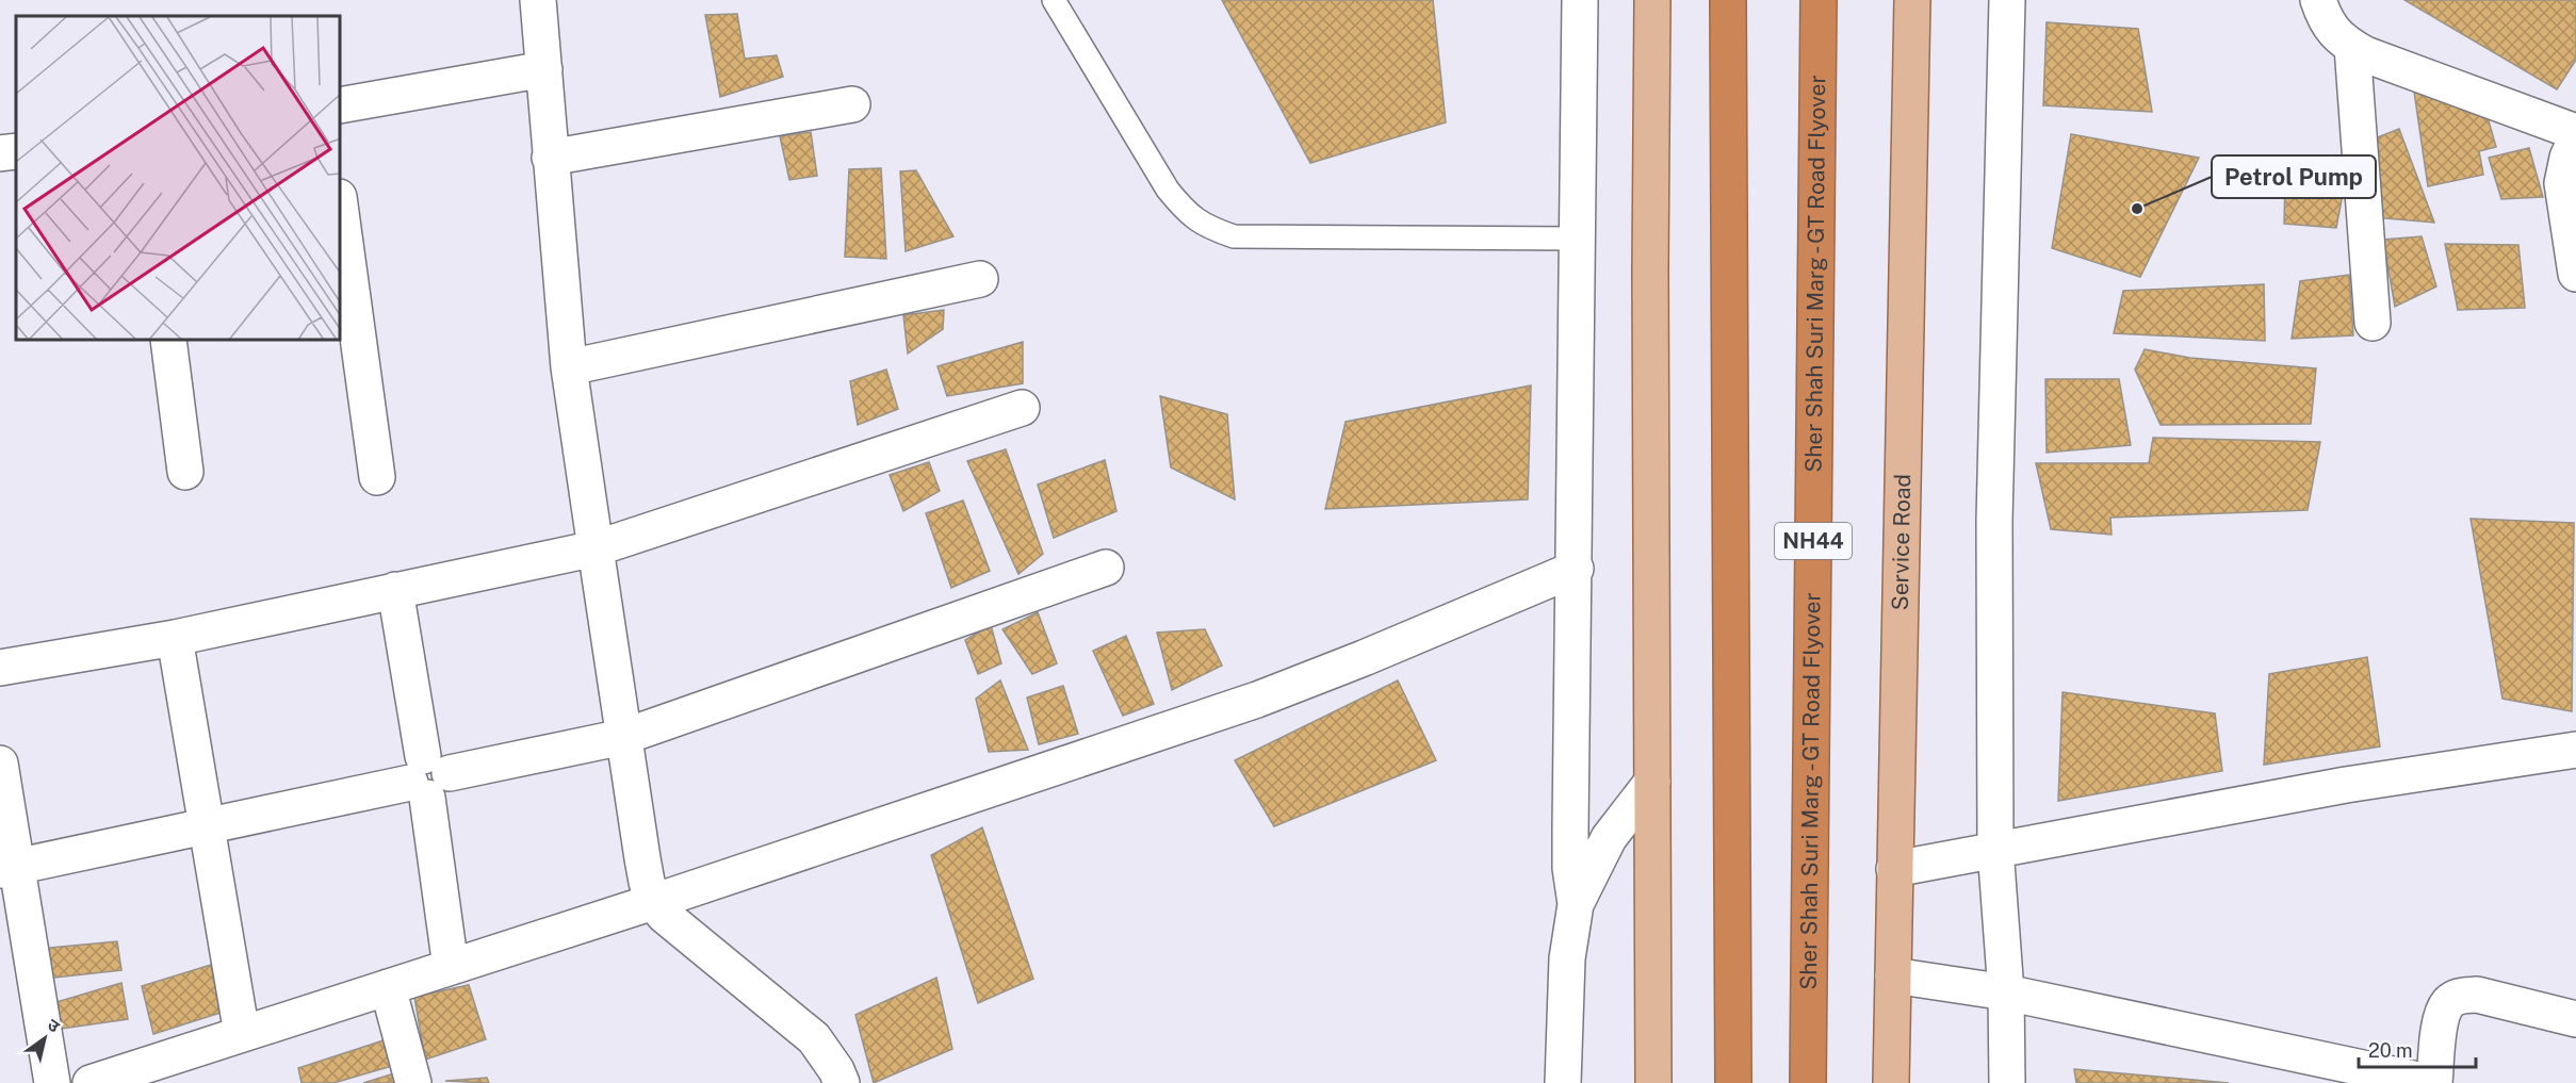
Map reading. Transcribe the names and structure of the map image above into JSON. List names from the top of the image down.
{
  "streets": {
    "highway": ["Sher Shah Suri Marg - GT Road Flyover", "NH44"],
    "main road": ["Service Road"]
  },
  "places": ["Petrol Pump"],
  "scale_bar": "20 m",
  "north": "top right"
}
